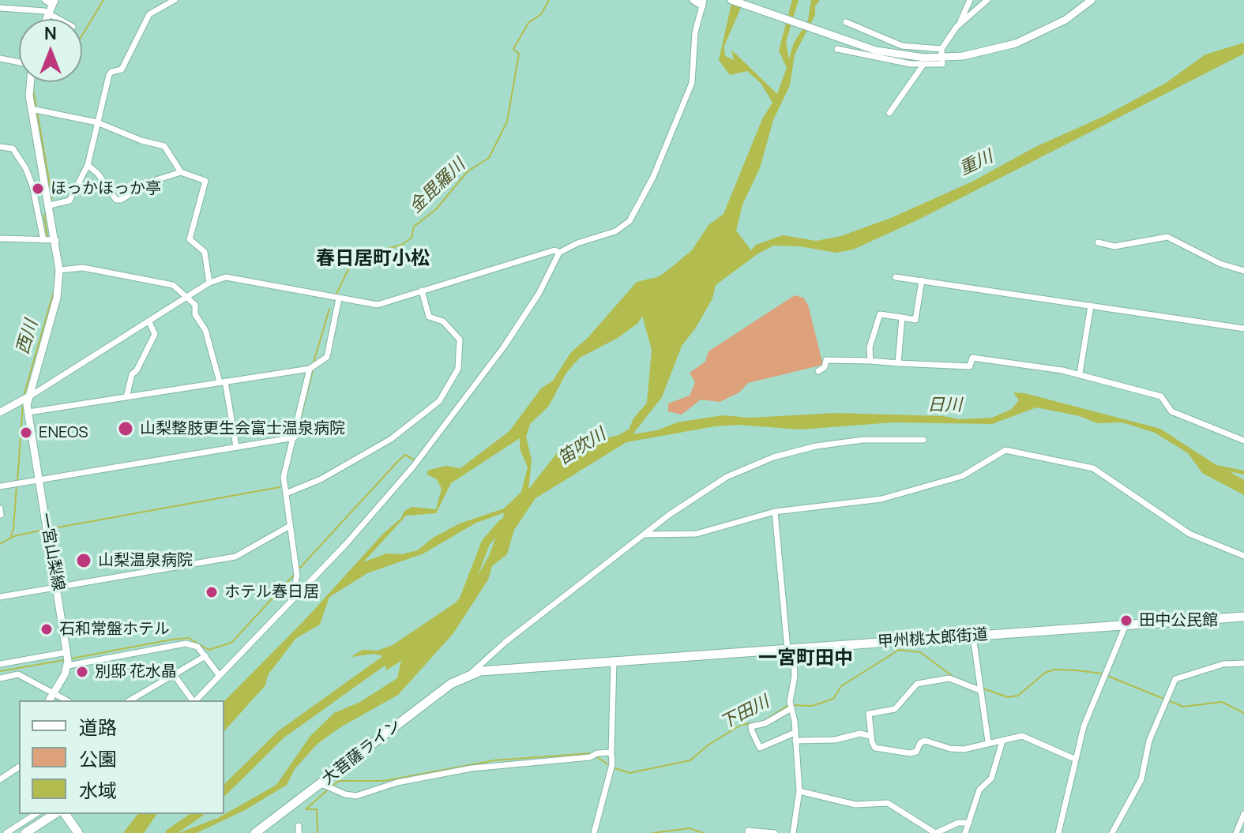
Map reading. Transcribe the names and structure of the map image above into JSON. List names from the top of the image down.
{
  "streets": {
    "highway": ["甲州桃太郎街道", "大菩薩ライン"],
    "main road": ["一宮山梨線"]
  },
  "crossings": [
    ["甲州桃太郎街道", "大菩薩ライン"]
  ],
  "districts": ["春日居町小松", "一宮町田中"],
  "water": [
    "重川",
    "金毘羅川",
    "西川",
    "日川",
    "笛吹川",
    "下田川"
  ],
  "places": [
    "ほっかほっか亭",
    "山梨整肢更生会富士温泉病院",
    "ENEOS",
    "山梨温泉病院",
    "ホテル春日居",
    "田中公民館",
    "石和常盤ホテル",
    "別邸 花水晶"
  ],
  "legend": ["道路", "公園", "水域"],
  "north": "top"
}
